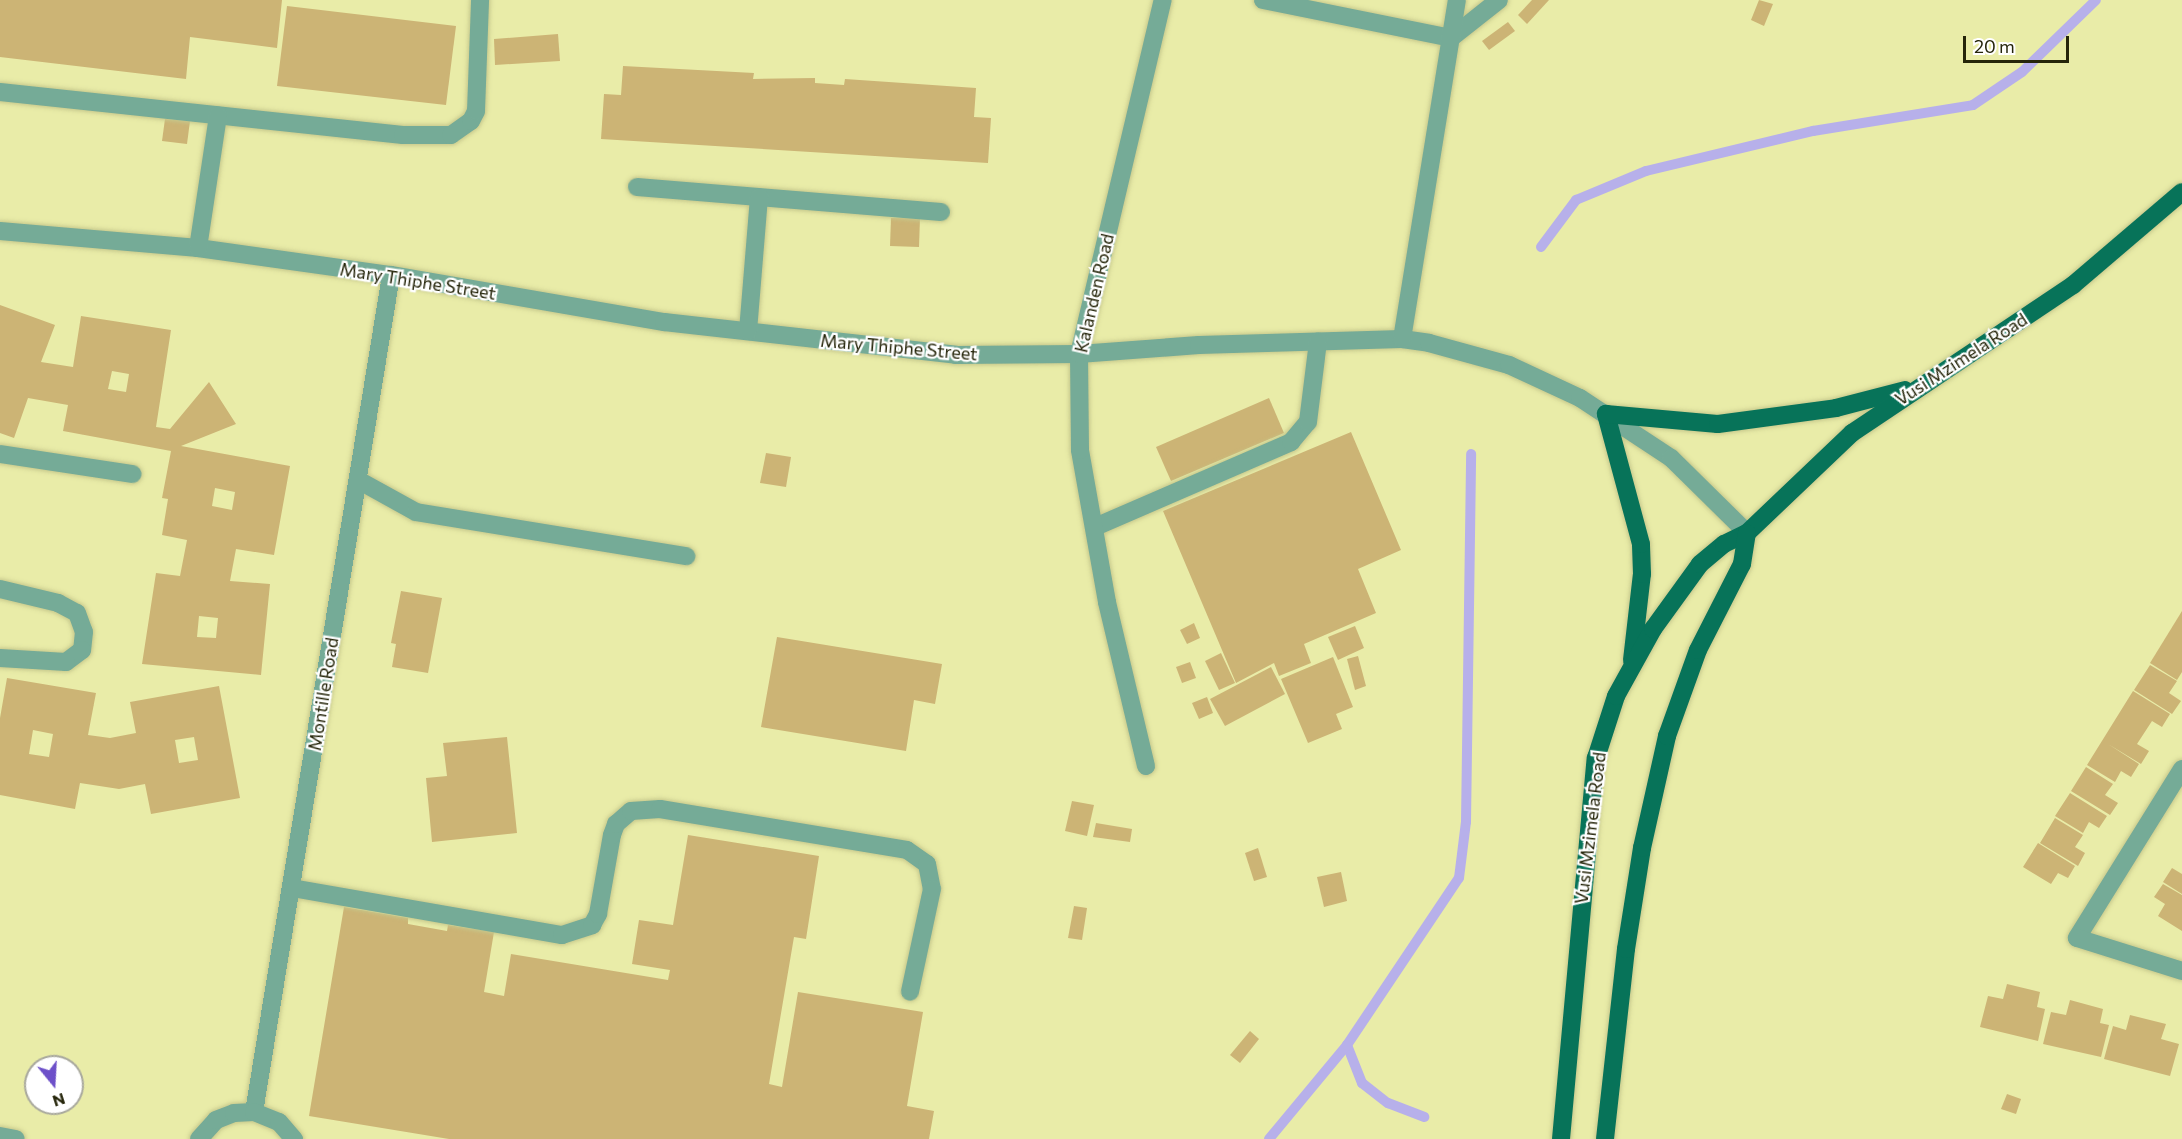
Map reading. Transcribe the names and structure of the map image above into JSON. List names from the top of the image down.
{
  "streets": {
    "main road": ["Vusi Mzimela Road"],
    "street": ["Mary Thiphe Street", "Kalanden Road", "Montille Road"]
  },
  "crossings": [
    ["Mary Thiphe Street", "Kalanden Road"],
    ["Mary Thiphe Street", "Vusi Mzimela Road"],
    ["Mary Thiphe Street", "Montille Road"]
  ],
  "scale_bar": "20 m",
  "north": "bottom"
}
